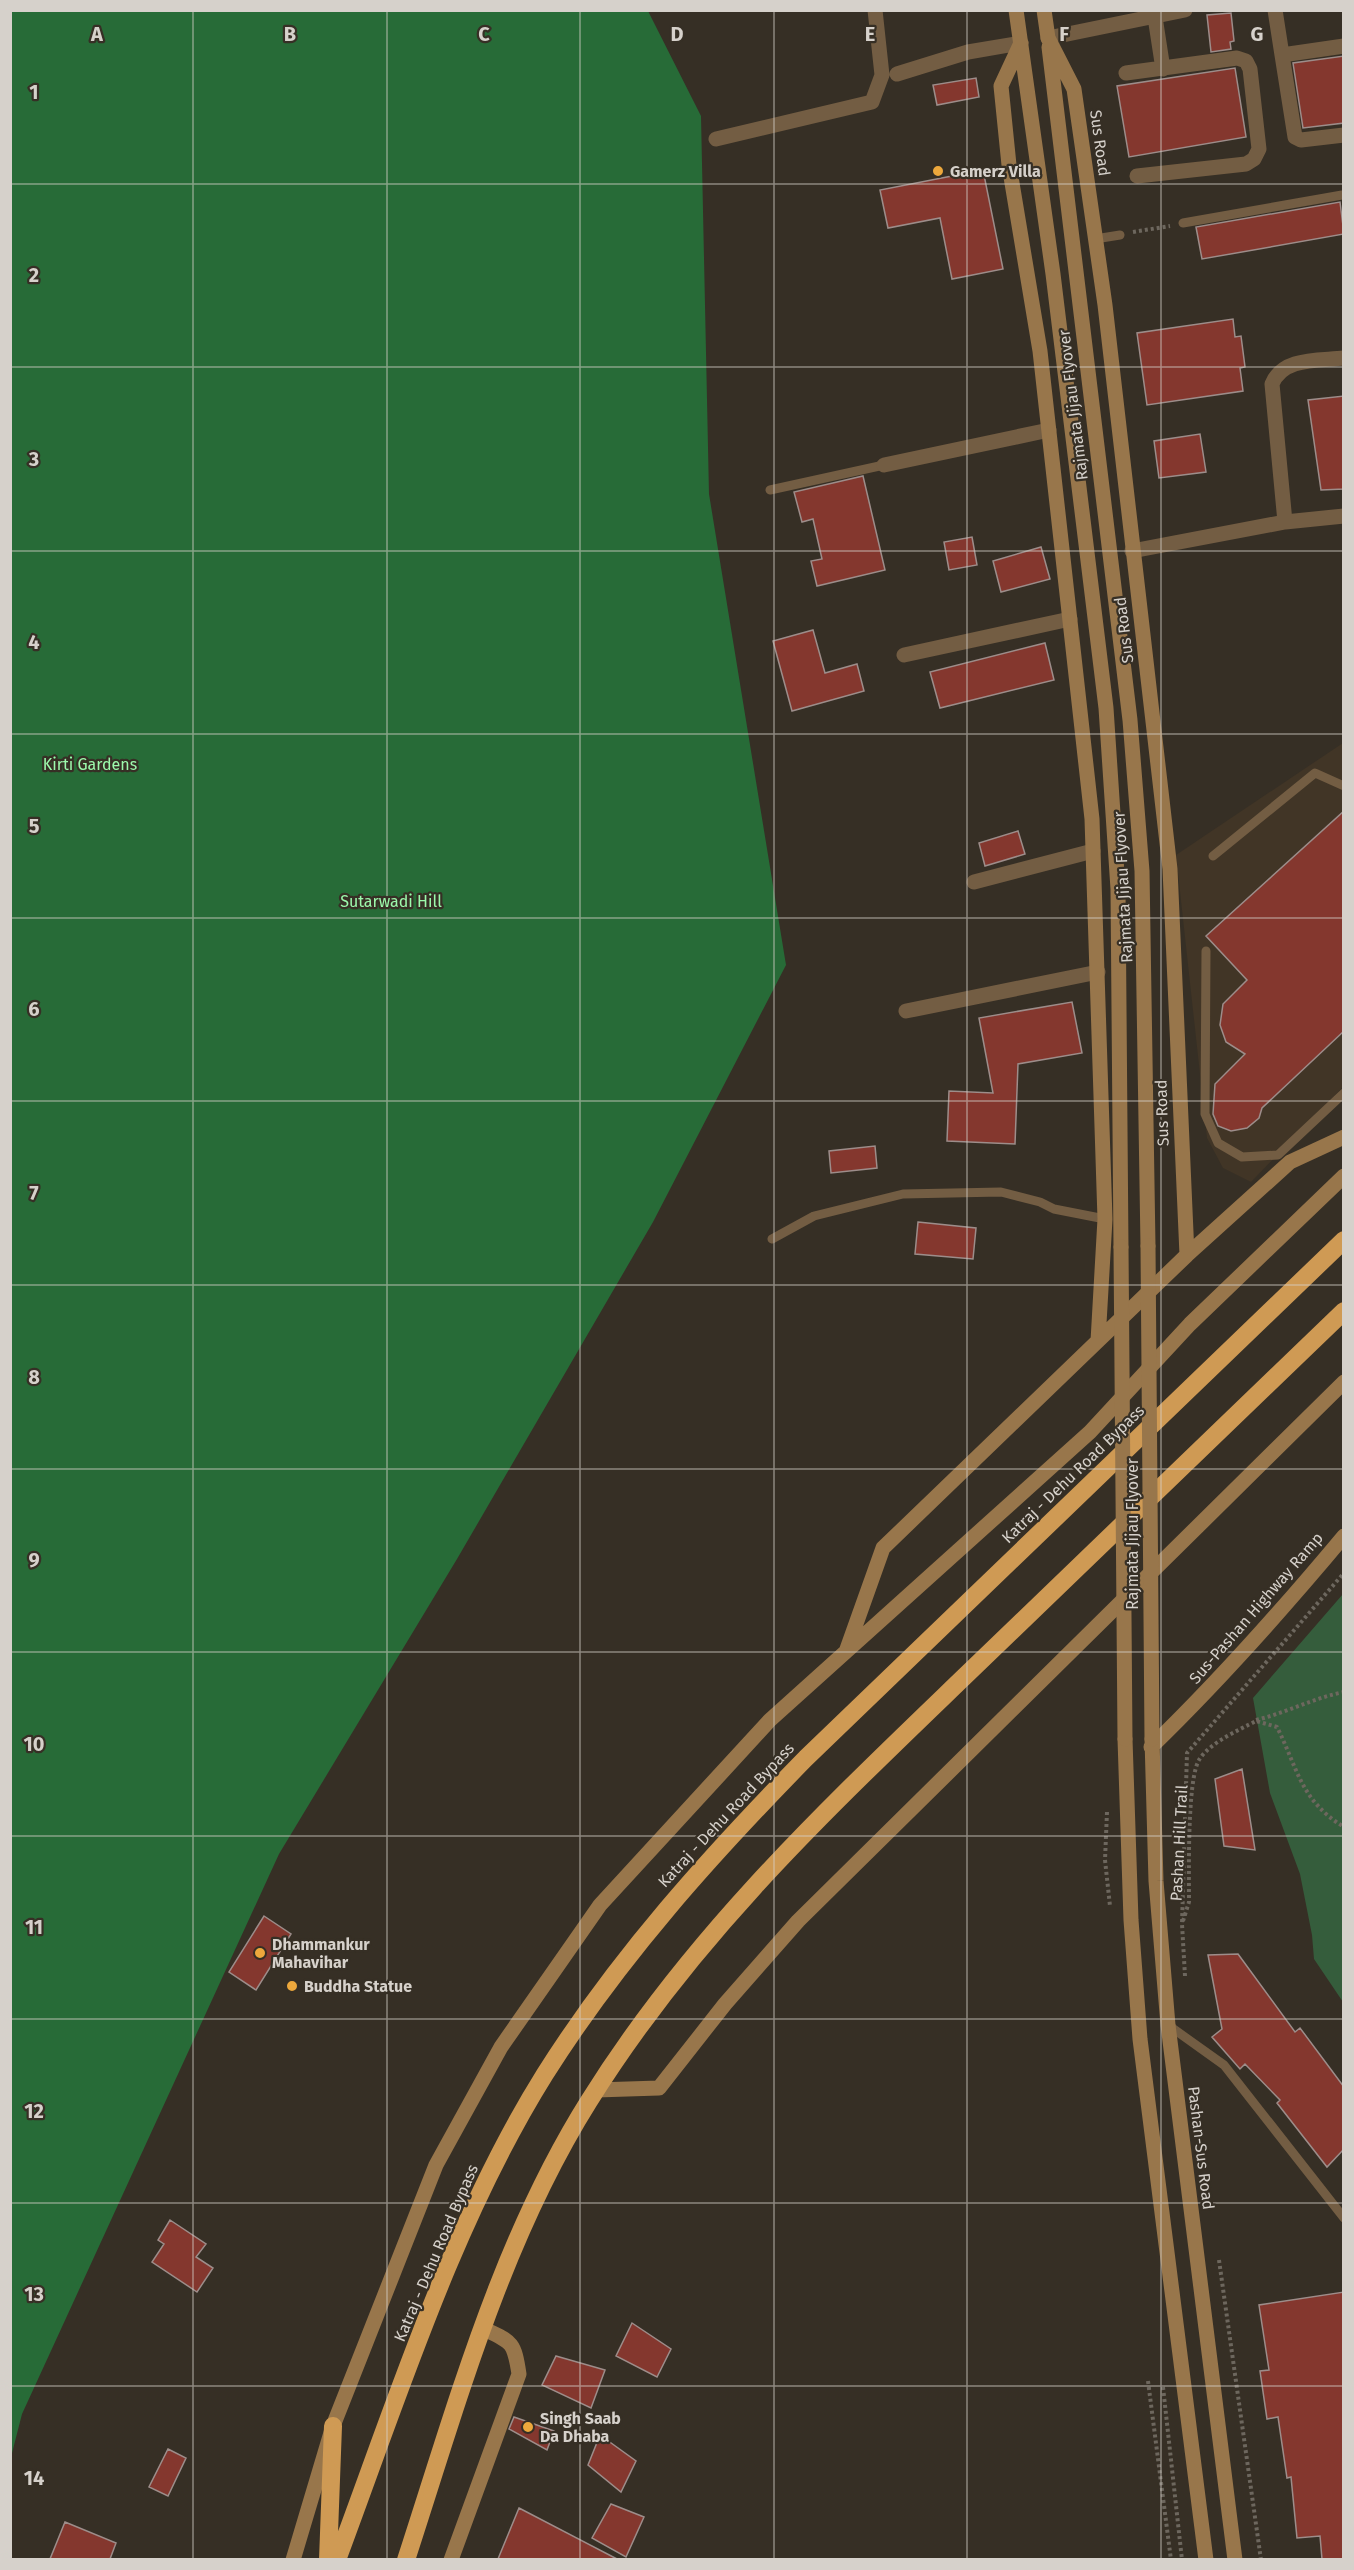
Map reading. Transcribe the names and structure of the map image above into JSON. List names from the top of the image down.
{
  "streets": {
    "highway": ["Katraj - Dehu Road Bypass"],
    "street": [
      "Sus Road",
      "Rajmata Jijau Flyover",
      "Sus-Pashan Highway Ramp",
      "Pashan-Sus Road"
    ],
    "path": ["Pashan Hill Trail"]
  },
  "crossings": [
    ["Sus Road", "Rajmata Jijau Flyover"],
    ["Rajmata Jijau Flyover", "Sus-Pashan Highway Ramp"],
    ["Rajmata Jijau Flyover", "Pashan-Sus Road"],
    ["Sus-Pashan Highway Ramp", "Pashan-Sus Road"]
  ],
  "parks": ["Kirti Gardens", "Sutarwadi Hill"],
  "places": [
    "Gamerz Villa",
    "Dhammankur Mahavihar",
    "Buddha Statue",
    "Singh Saab Da Dhaba"
  ],
  "grid": {
    "columns": [
      "A",
      "B",
      "C",
      "D",
      "E",
      "F",
      "G"
    ],
    "rows": [
      "1",
      "2",
      "3",
      "4",
      "5",
      "6",
      "7",
      "8",
      "9",
      "10",
      "11",
      "12",
      "13",
      "14"
    ]
  }
}
